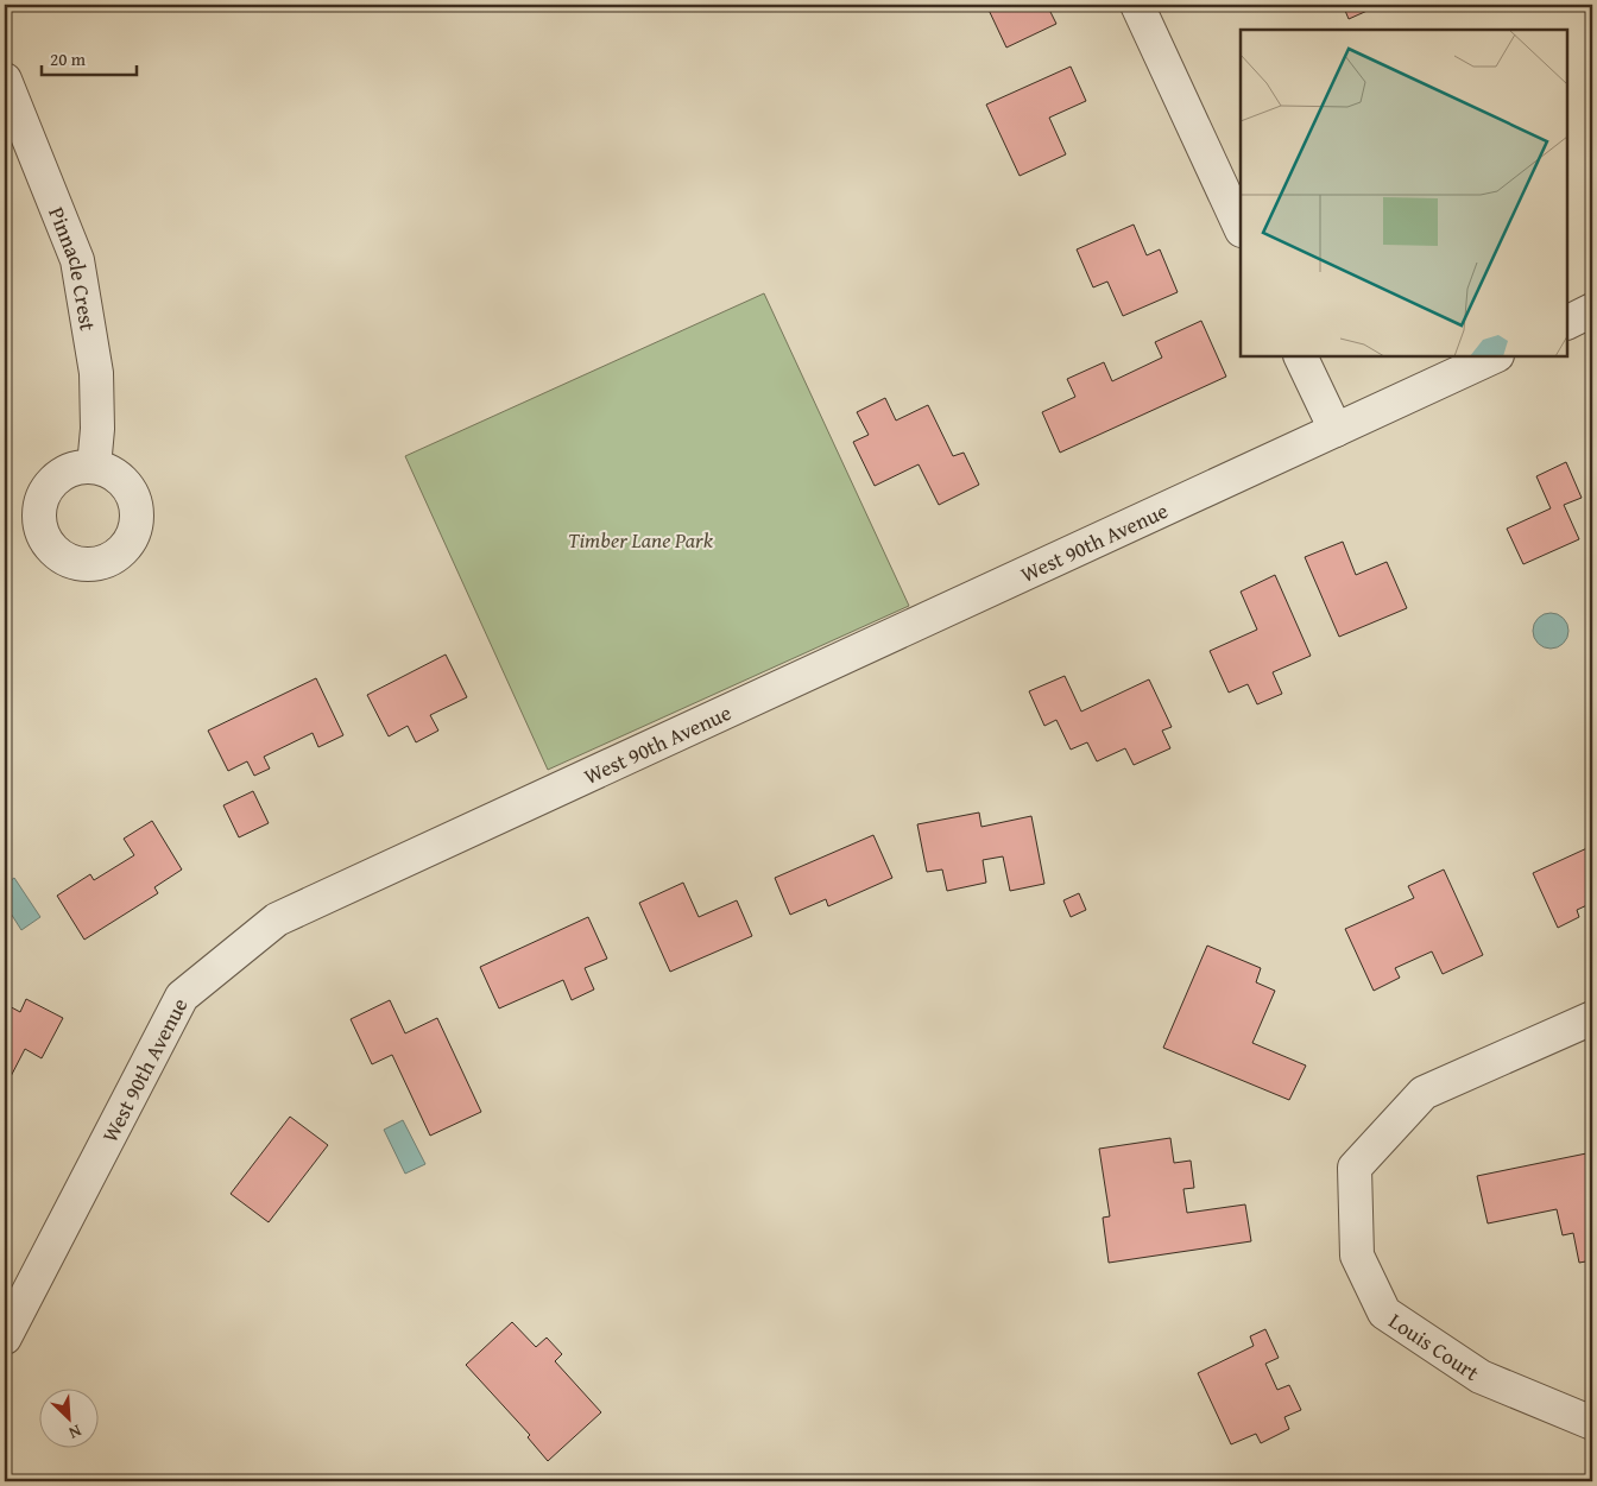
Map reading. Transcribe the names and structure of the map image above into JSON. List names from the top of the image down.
{
  "streets": {
    "street": ["Pinnacle Crest", "West 90th Avenue", "Louis Court"]
  },
  "parks": ["Timber Lane Park"],
  "scale_bar": "20 m",
  "north": "bottom right"
}
